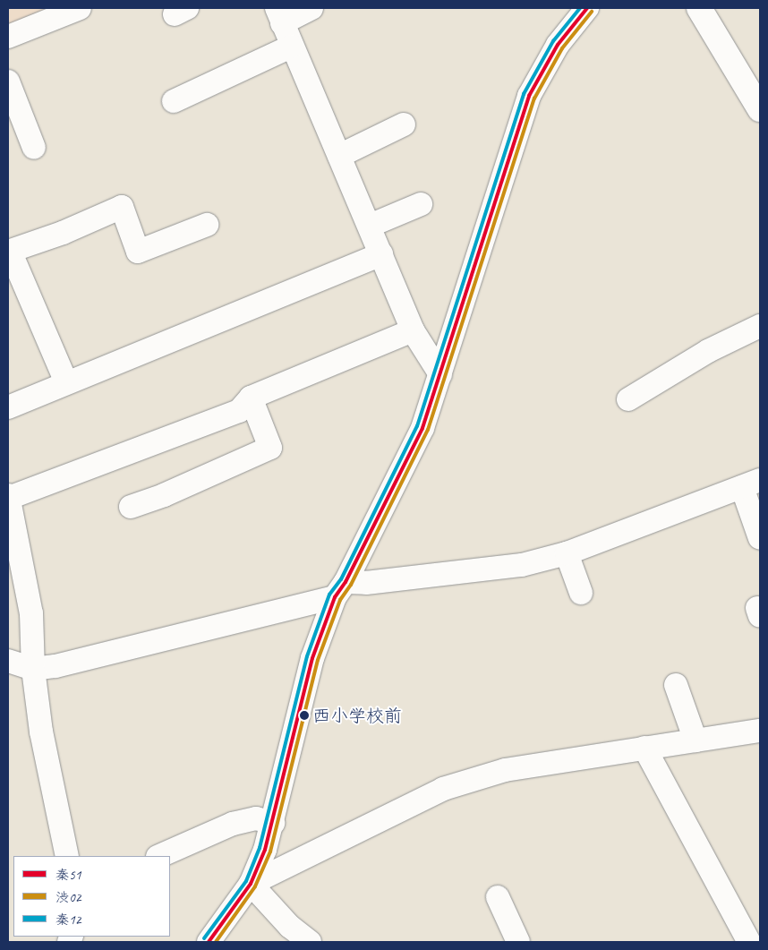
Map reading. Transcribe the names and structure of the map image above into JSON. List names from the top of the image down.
{
  "places": ["西小学校前"],
  "lines": ["transit line 秦51", "transit line 秦12", "transit line 渋02"],
  "legend": ["秦51", "渋02", "秦12"]
}
